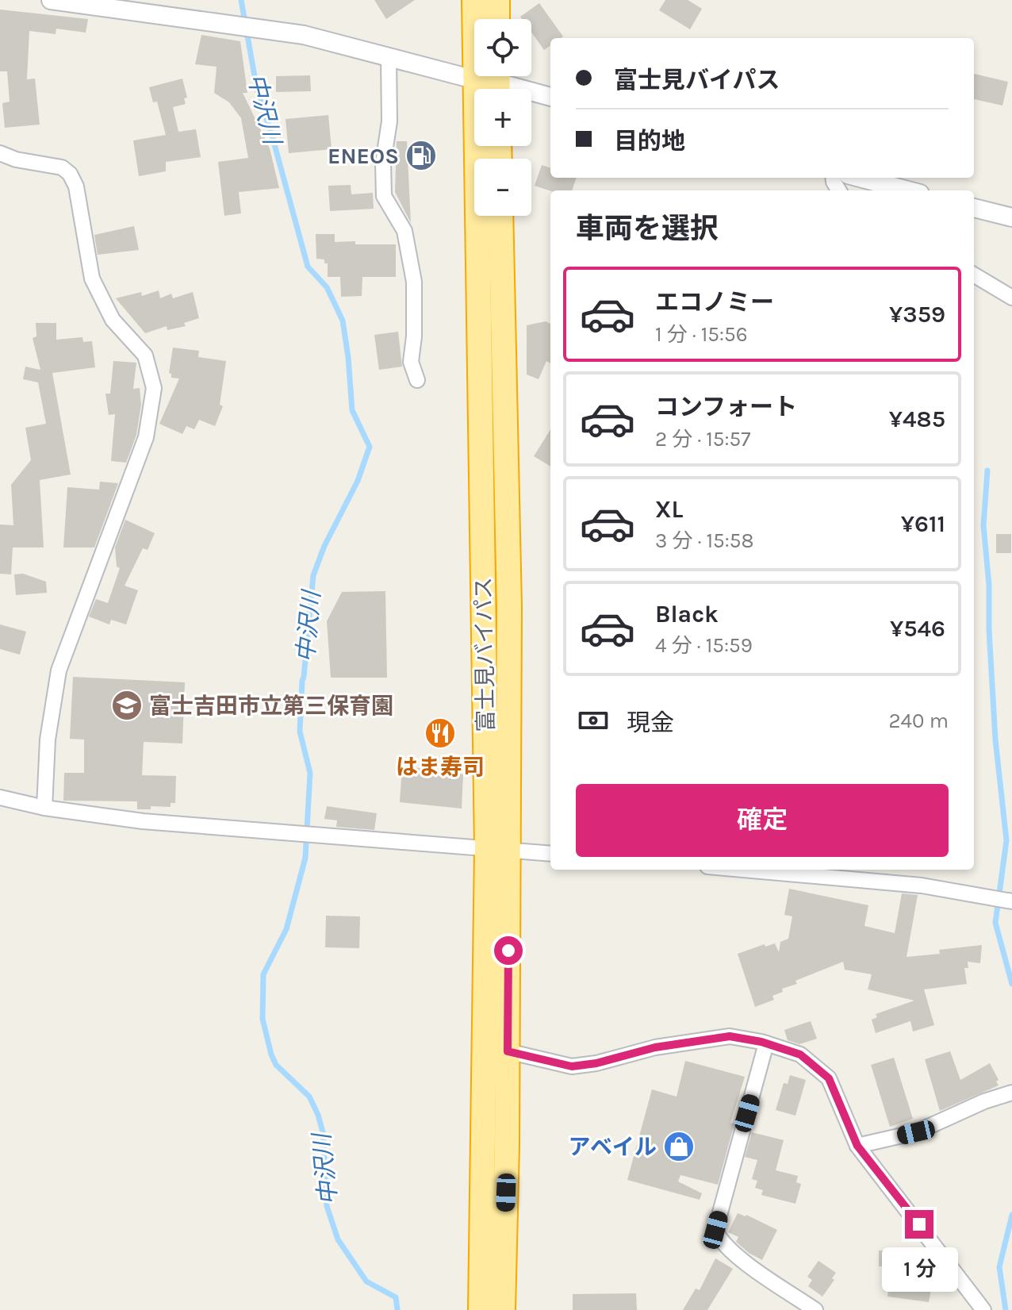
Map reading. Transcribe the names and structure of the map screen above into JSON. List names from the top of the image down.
{
  "streets": {
    "highway": ["富士見バイパス"]
  },
  "water": ["中沢川"],
  "places": {
    "fuel station": ["ENEOS"],
    "school or university": ["富士吉田市立第三保育園"],
    "restaurant": ["はま寿司"],
    "shop": ["アベイル"]
  },
  "page": {
    "map_buttons": ["+", "−"],
    "banner": ["富士見バイパス", "目的地"],
    "heading": "車両を選択",
    "list": [
      {
        "name": "エコノミー",
        "note": "1 分 · 15:56",
        "value": "¥359"
      },
      {
        "name": "コンフォート",
        "note": "2 分 · 15:57",
        "value": "¥485"
      },
      {
        "name": "XL",
        "note": "3 分 · 15:58",
        "value": "¥611"
      },
      {
        "name": "Black",
        "note": "4 分 · 15:59",
        "value": "¥546"
      }
    ],
    "pay": ["現金", "240 m"],
    "buttons": "確定",
    "bubble": "1 分"
  }
}
